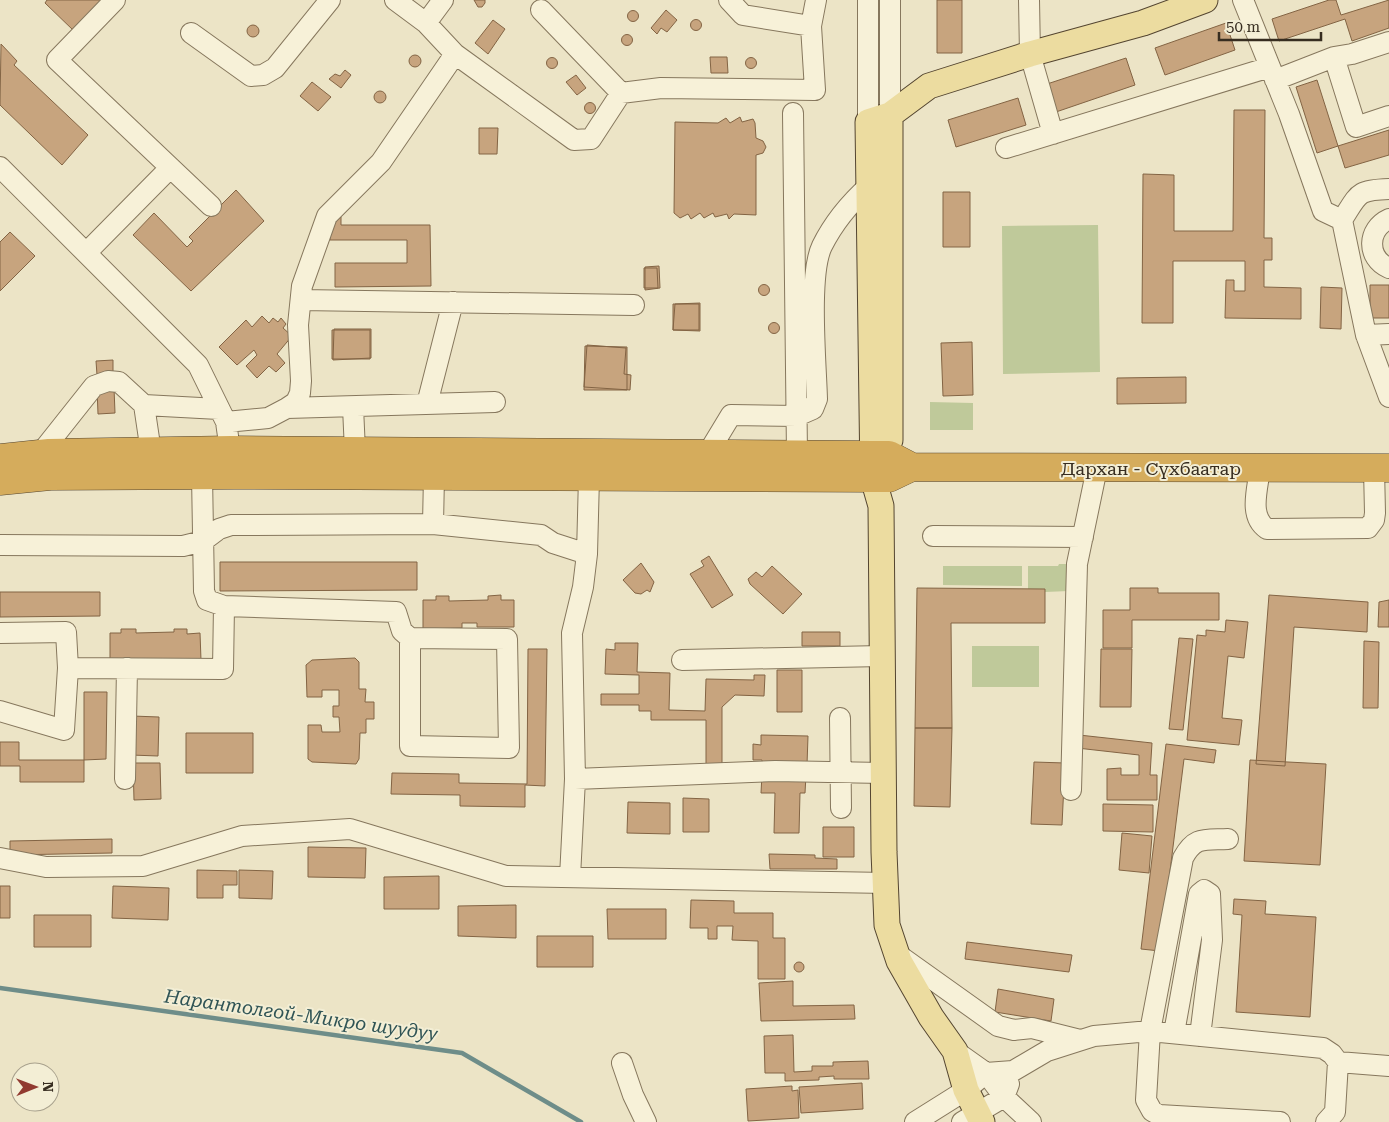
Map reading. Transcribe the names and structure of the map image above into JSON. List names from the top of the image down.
{
  "streets": {
    "highway": ["Дархан - Сүхбаатар"]
  },
  "water": ["Нарантолгой-Микро шуудуу"],
  "scale_bar": "50 m",
  "north": "right"
}
